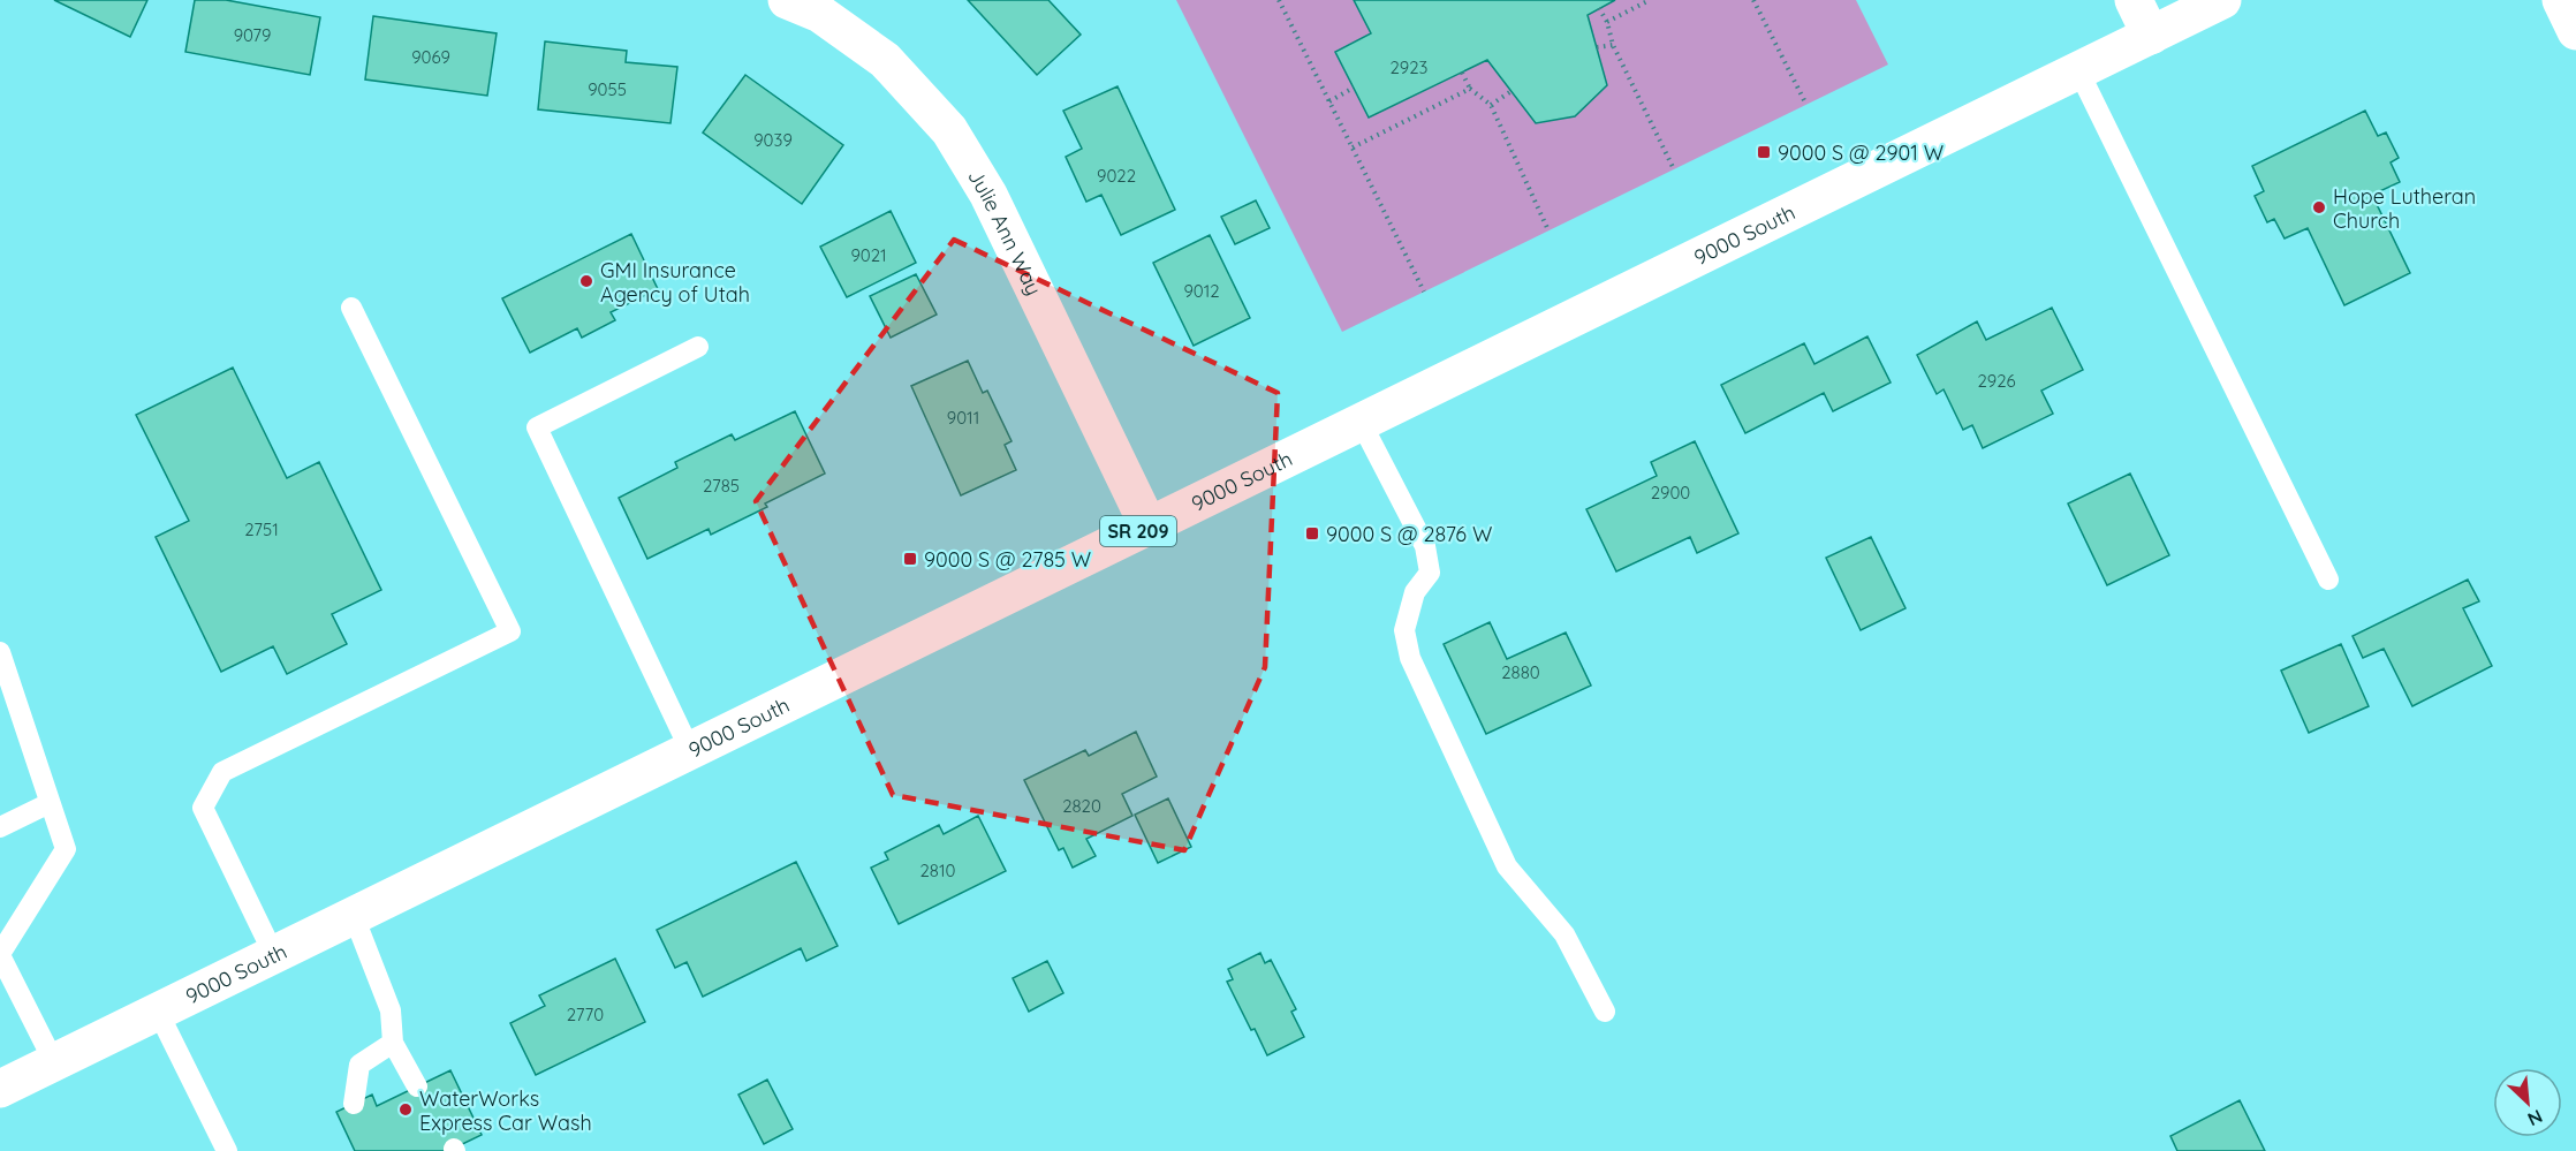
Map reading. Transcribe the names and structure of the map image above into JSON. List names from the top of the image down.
{
  "streets": {
    "main road": ["Julie Ann Way", "9000 South", "SR 209"]
  },
  "crossings": [
    ["Julie Ann Way", "9000 South"]
  ],
  "places": {
    "transit": ["9000 S @ 2901 W", "9000 S @ 2876 W", "9000 S @ 2785 W"],
    "other": ["Hope Lutheran Church", "GMI Insurance Agency of Utah", "WaterWorks Express Car Wash"]
  },
  "house_numbers": [
    "9079",
    "9069",
    "2923",
    "9055",
    "9039",
    "9022",
    "9021",
    "9012",
    "2926",
    "9011",
    "2785",
    "2900",
    "2751",
    "2880",
    "2820",
    "2810",
    "2770"
  ],
  "north": "bottom right"
}
